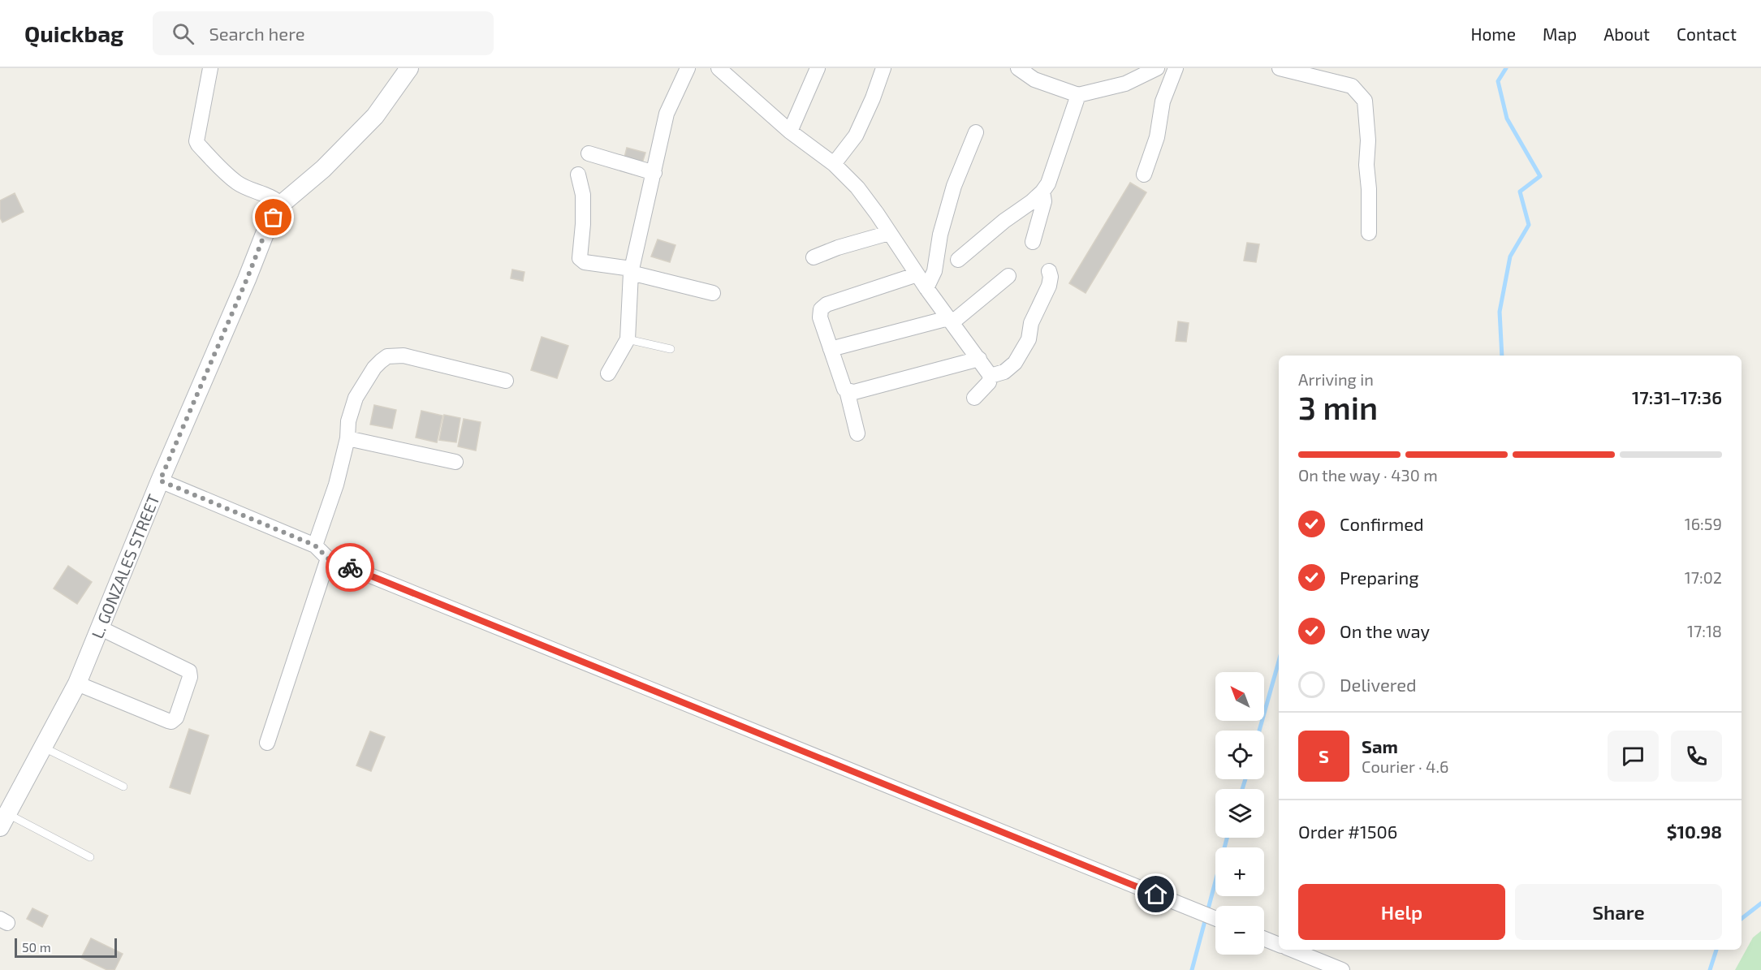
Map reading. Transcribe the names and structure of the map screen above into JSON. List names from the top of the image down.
{
  "streets": {
    "street": ["L. GONZALES STREET"]
  },
  "scale_bar": "50 m",
  "north": "top left",
  "page": {
    "header": "Quickbag",
    "search": "Search here",
    "nav": [
      "Home",
      "Map",
      "About",
      "Contact"
    ],
    "heading": ["3 min", "Arriving in", "17:31–17:36"],
    "panel": [
      "Sam",
      "Courier · 4.6",
      "Order #1506",
      "$10.98"
    ],
    "bar": "On the way · 430 m",
    "list": [
      ["Confirmed", "16:59"],
      ["Preparing", "17:02"],
      ["On the way", "17:18"],
      "Delivered"
    ],
    "map_buttons": ["+", "−"],
    "round": "S",
    "buttons": ["Help", "Share"],
    "scale": "50 m"
  }
}
